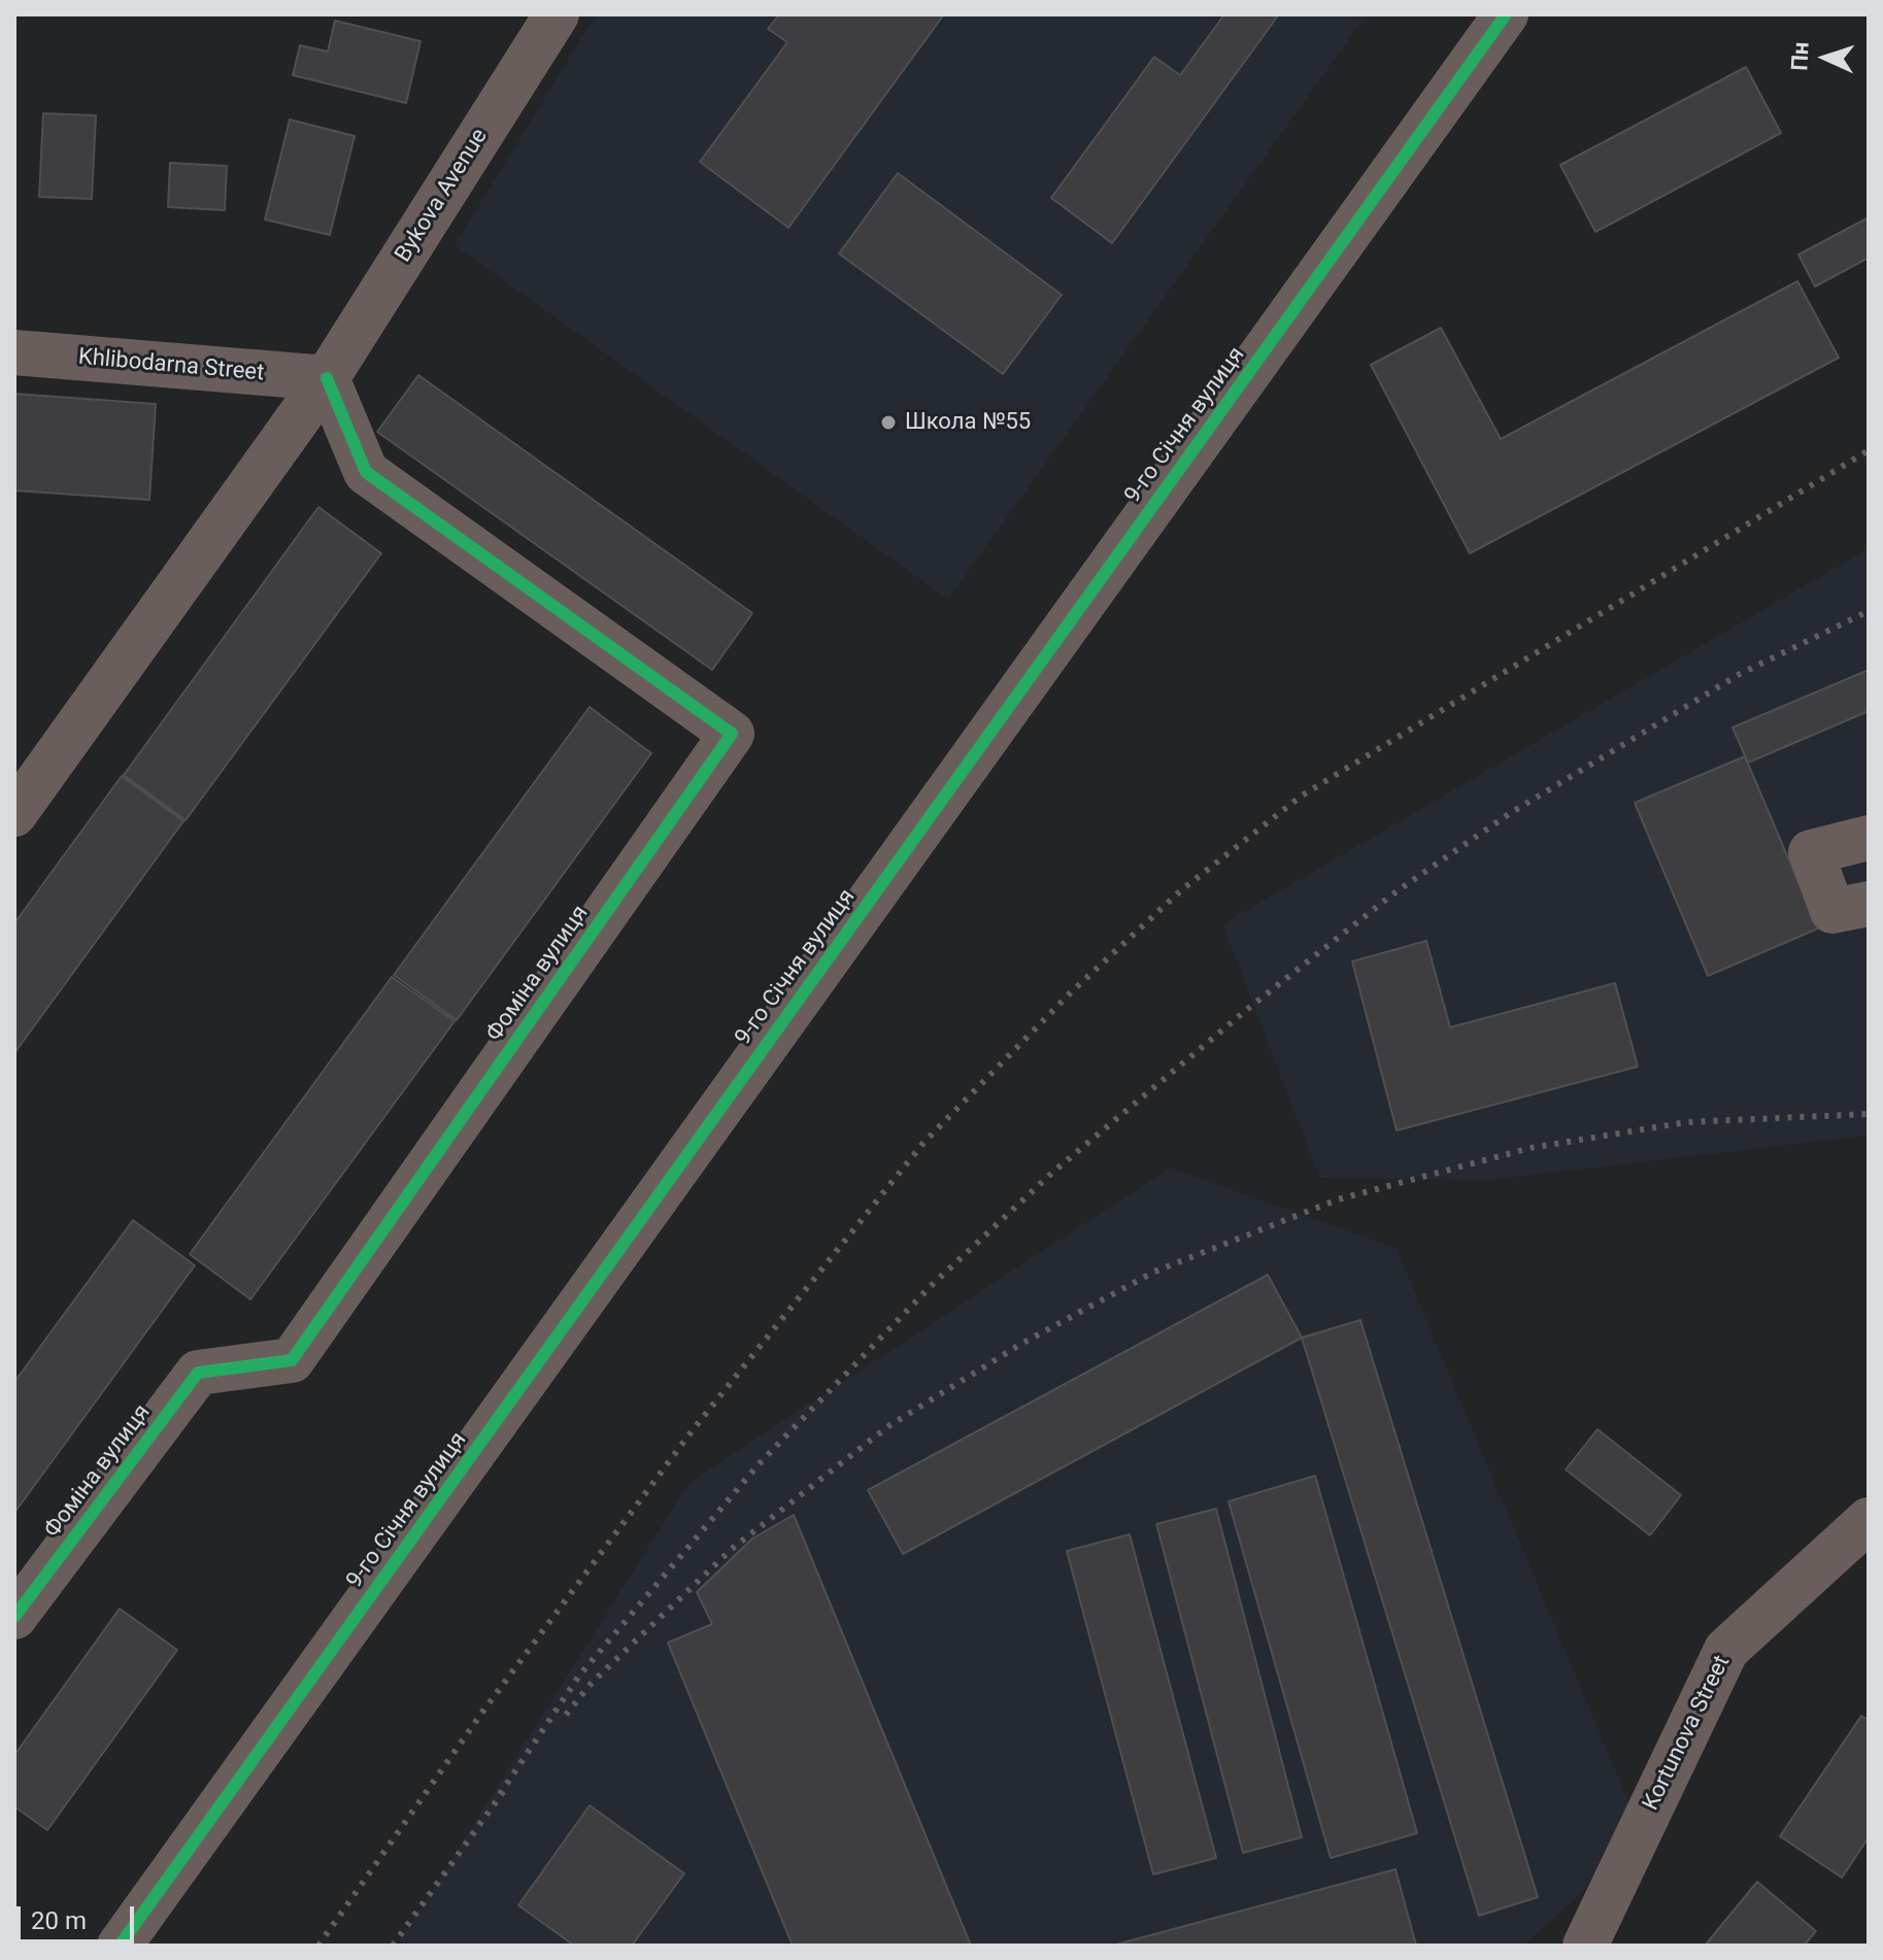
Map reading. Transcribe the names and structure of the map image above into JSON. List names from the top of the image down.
{
  "streets": {
    "street": [
      "Bykova Avenue",
      "Khlibodarna Street",
      "9-го Січня вулиця",
      "Фоміна вулиця",
      "Kortunova Street"
    ]
  },
  "crossings": [
    ["Bykova Avenue", "Khlibodarna Street"],
    ["Bykova Avenue", "Фоміна вулиця"],
    ["Khlibodarna Street", "Фоміна вулиця"]
  ],
  "places": ["Школа №55"],
  "scale_bar": "20 m",
  "north": "left"
}
